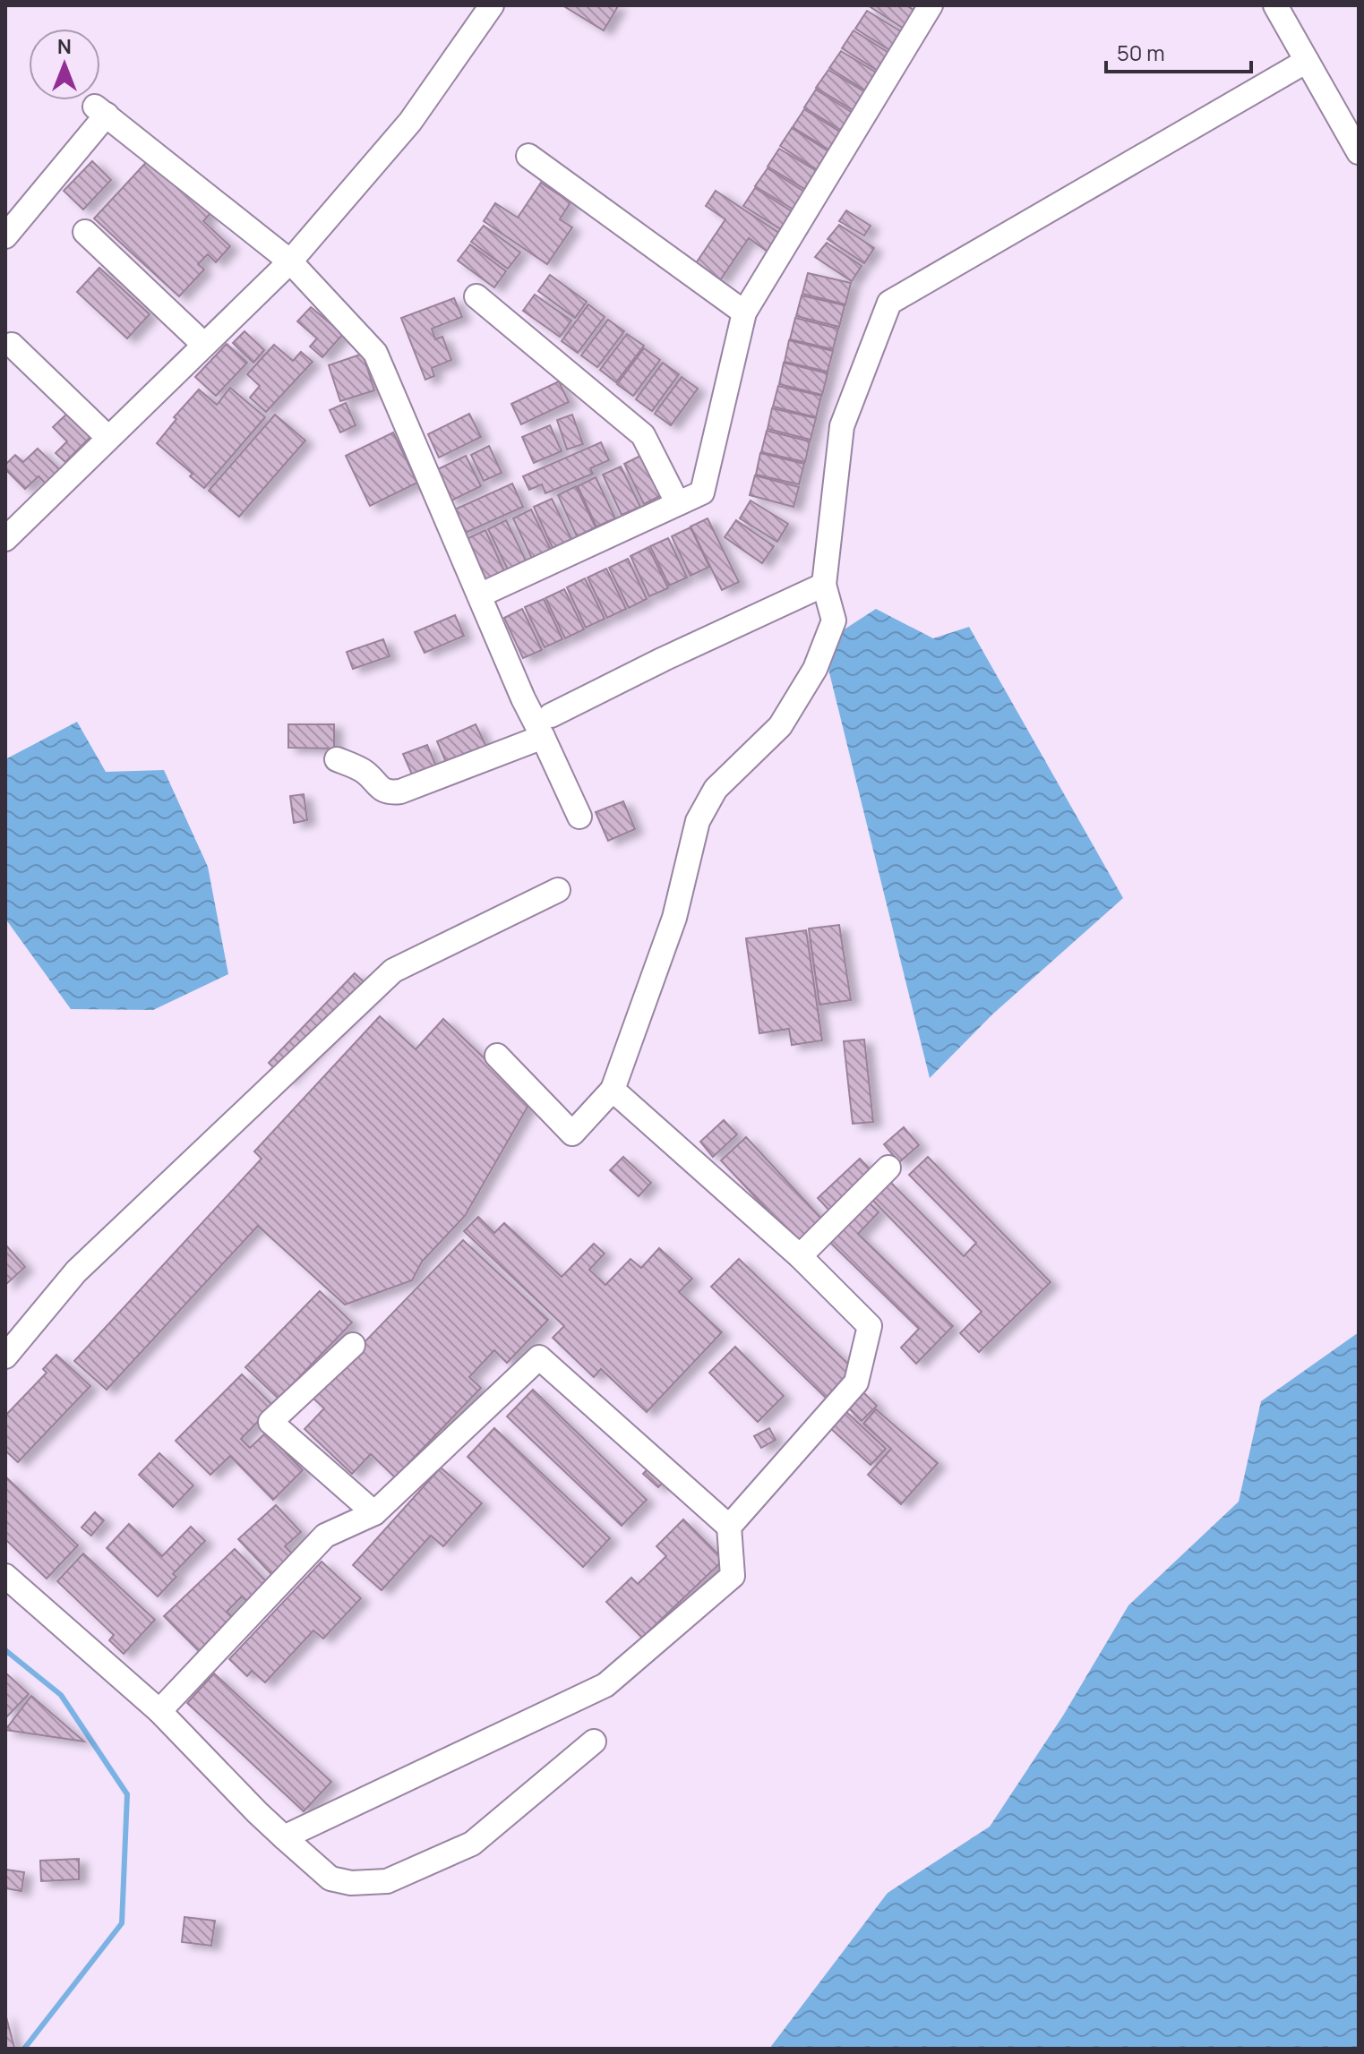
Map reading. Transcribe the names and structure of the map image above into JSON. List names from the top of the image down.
{
  "scale_bar": "50 m",
  "north": "top"
}
